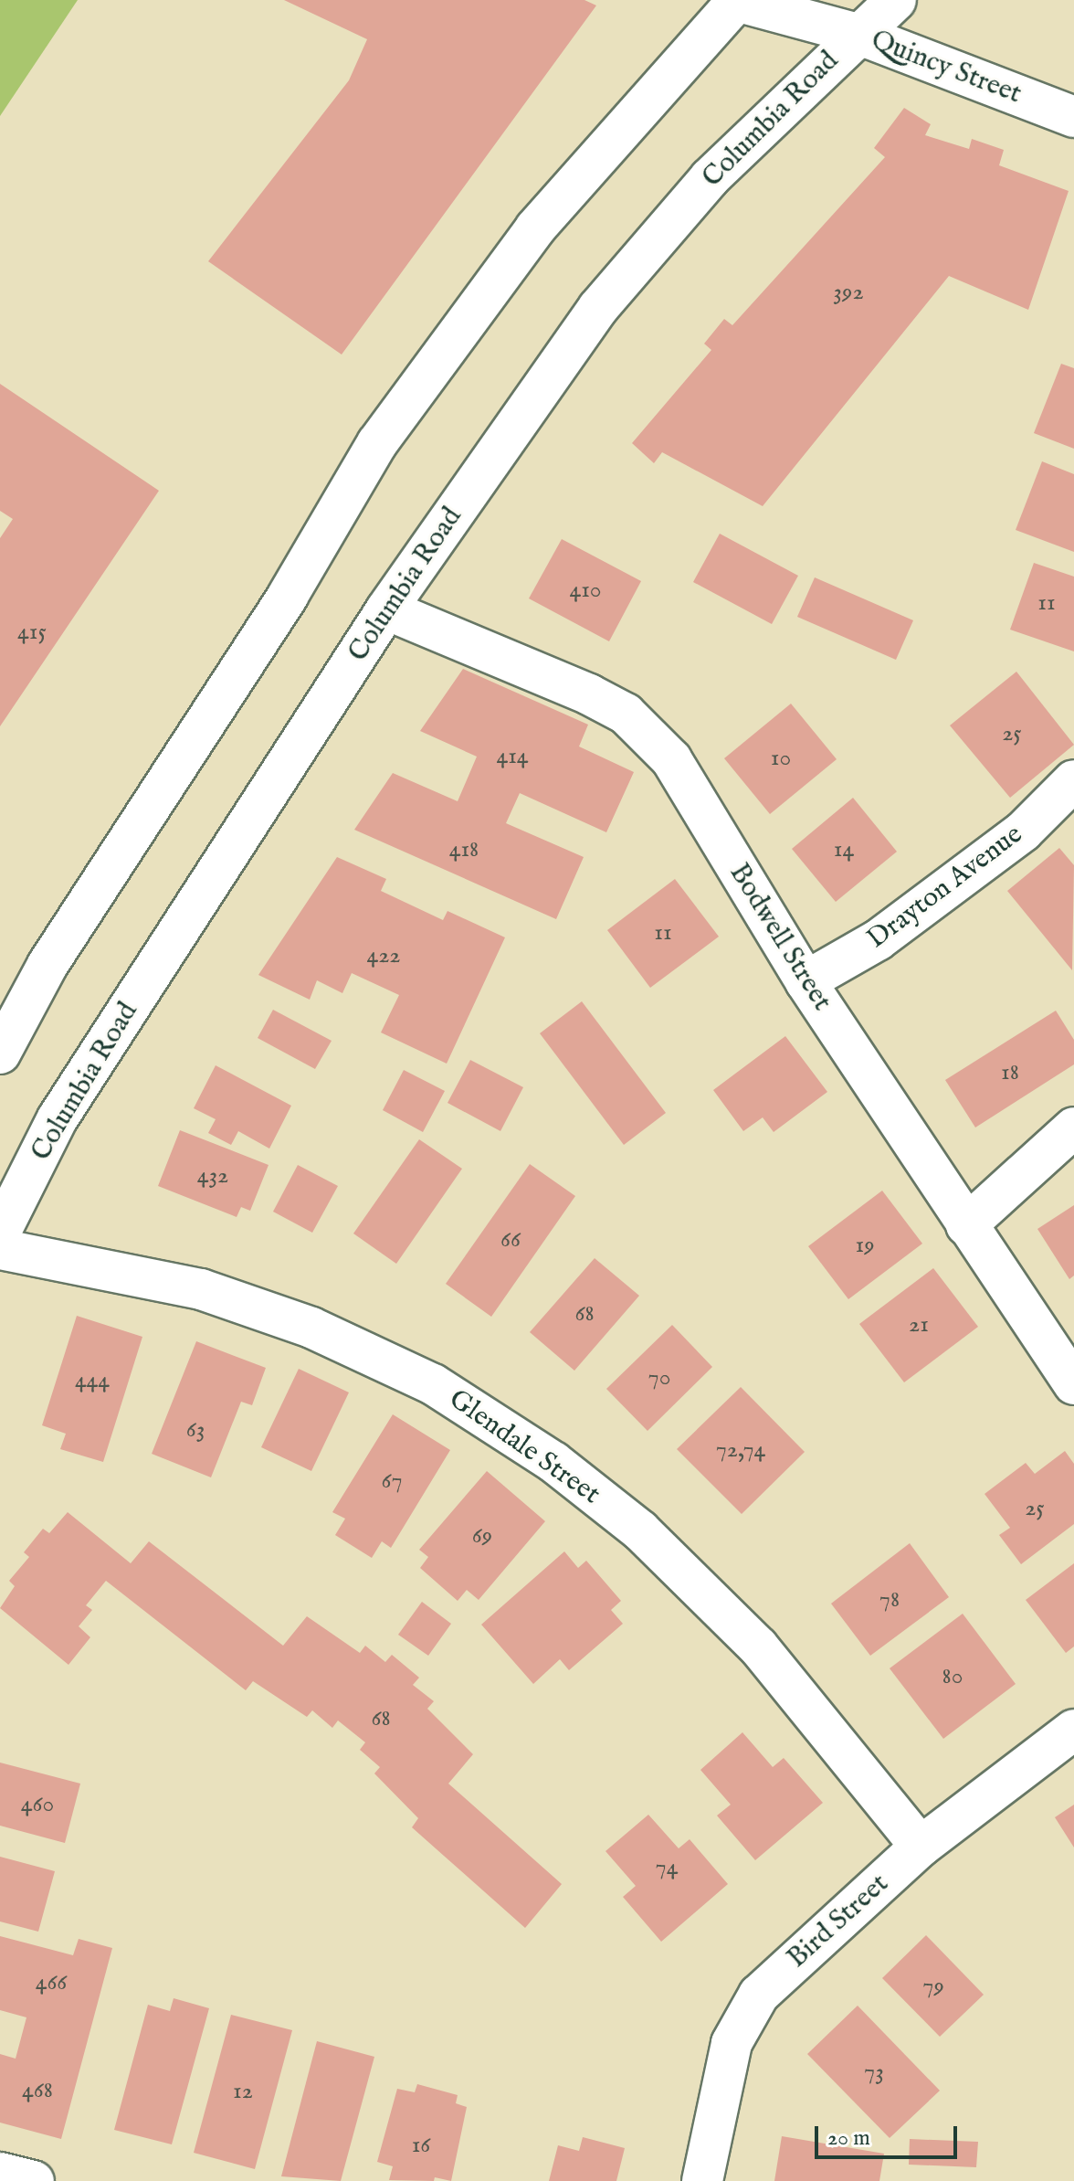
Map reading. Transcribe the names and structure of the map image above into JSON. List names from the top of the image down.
{
  "streets": {
    "street": [
      "Quincy Street",
      "Columbia Road",
      "Drayton Avenue",
      "Bodwell Street",
      "Glendale Street",
      "Bird Street"
    ]
  },
  "crossings": [
    ["Quincy Street", "Columbia Road"],
    ["Columbia Road", "Bodwell Street"],
    ["Drayton Avenue", "Bodwell Street"],
    ["Glendale Street", "Bird Street"]
  ],
  "house_numbers": [
    "392",
    "410",
    "11",
    "415",
    "25",
    "414",
    "10",
    "418",
    "14",
    "11",
    "422",
    "18",
    "432",
    "66",
    "19",
    "68",
    "21",
    "70",
    "444",
    "63",
    "72,74",
    "67",
    "25",
    "69",
    "78",
    "80",
    "68",
    "460",
    "74",
    "466",
    "79",
    "73",
    "468",
    "12",
    "16"
  ],
  "scale_bar": "20 m"
}
